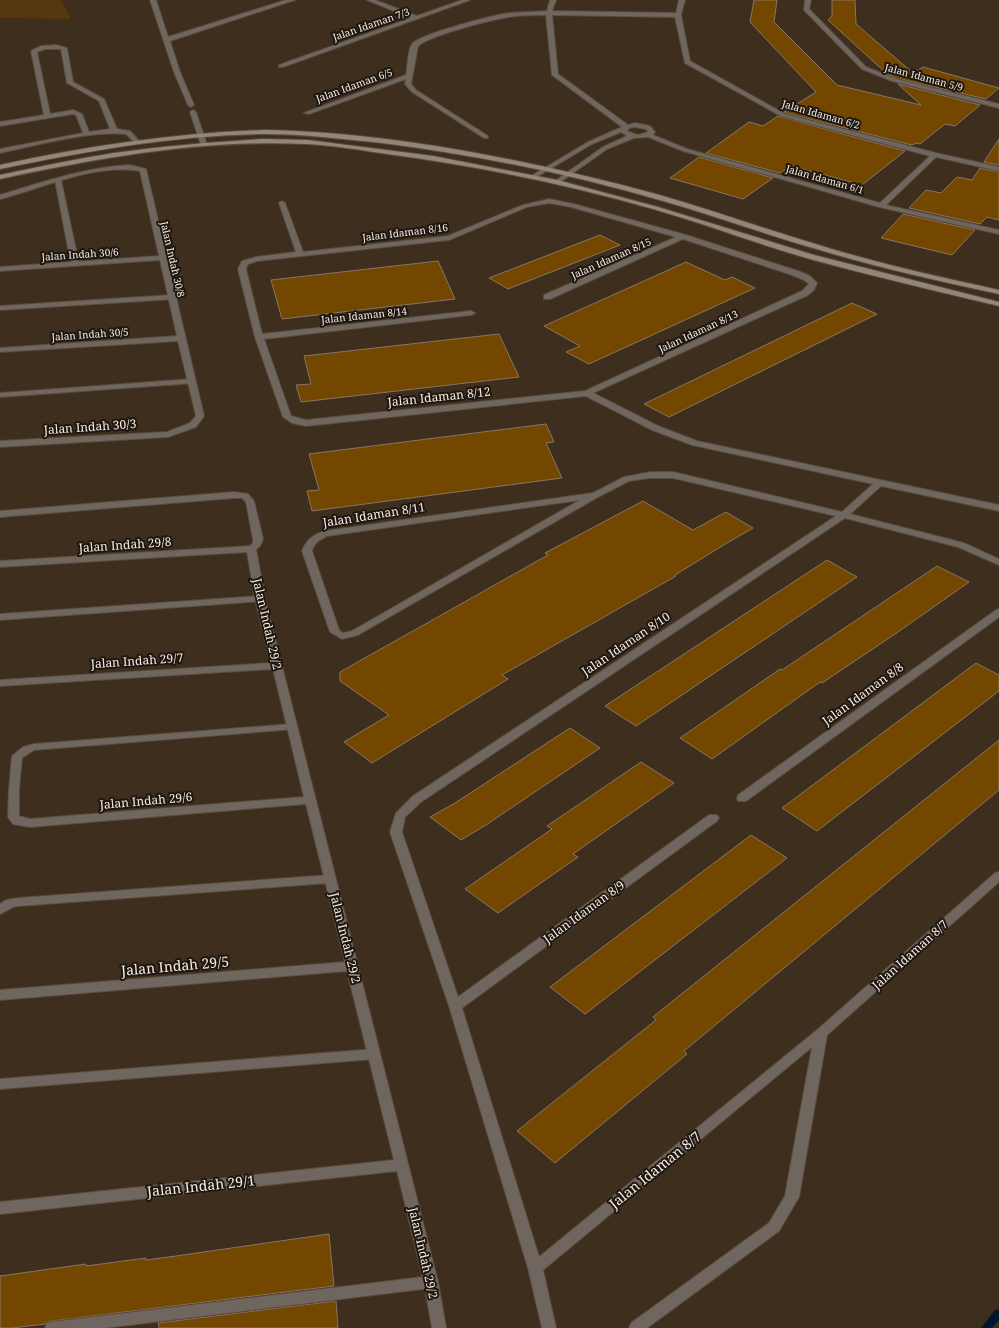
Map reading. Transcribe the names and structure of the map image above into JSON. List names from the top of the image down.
{
  "streets": {
    "street": [
      "Jalan Idaman 7/3",
      "Jalan Idaman 5/9",
      "Jalan Idaman 6/5",
      "Jalan Idaman 6/2",
      "Jalan Idaman 6/1",
      "Jalan Idaman 8/16",
      "Jalan Indah 30/6",
      "Jalan Idaman 8/15",
      "Jalan Indah 30/8",
      "Jalan Idaman 8/14",
      "Jalan Idaman 8/13",
      "Jalan Indah 30/5",
      "Jalan Idaman 8/12",
      "Jalan Indah 30/3",
      "Jalan Idaman 8/11",
      "Jalan Indah 29/8",
      "Jalan Indah 29/2",
      "Jalan Idaman 8/10",
      "Jalan Indah 29/7",
      "Jalan Idaman 8/8",
      "Jalan Indah 29/6",
      "Jalan Idaman 8/9",
      "Jalan Idaman 8/7",
      "Jalan Indah 29/5",
      "Jalan Indah 29/1"
    ]
  },
  "crossings": [
    ["Jalan Idaman 8/16", "Jalan Idaman 8/15"],
    ["Jalan Idaman 8/16", "Jalan Idaman 8/14"],
    ["Jalan Idaman 8/16", "Jalan Idaman 8/13"],
    ["Jalan Idaman 8/16", "Jalan Idaman 8/12"],
    ["Jalan Indah 30/6", "Jalan Indah 30/8"],
    ["Jalan Idaman 8/15", "Jalan Idaman 8/13"],
    ["Jalan Indah 30/8", "Jalan Indah 30/5"],
    ["Jalan Indah 30/8", "Jalan Indah 30/3"],
    ["Jalan Idaman 8/14", "Jalan Idaman 8/12"],
    ["Jalan Idaman 8/13", "Jalan Idaman 8/12"],
    ["Jalan Idaman 8/11", "Jalan Idaman 8/10"],
    ["Jalan Indah 29/8", "Jalan Indah 29/2"],
    ["Jalan Indah 29/2", "Jalan Indah 29/7"],
    ["Jalan Indah 29/2", "Jalan Indah 29/6"],
    ["Jalan Indah 29/2", "Jalan Indah 29/5"],
    ["Jalan Indah 29/2", "Jalan Indah 29/1"],
    ["Jalan Idaman 8/10", "Jalan Idaman 8/9"]
  ]
}
